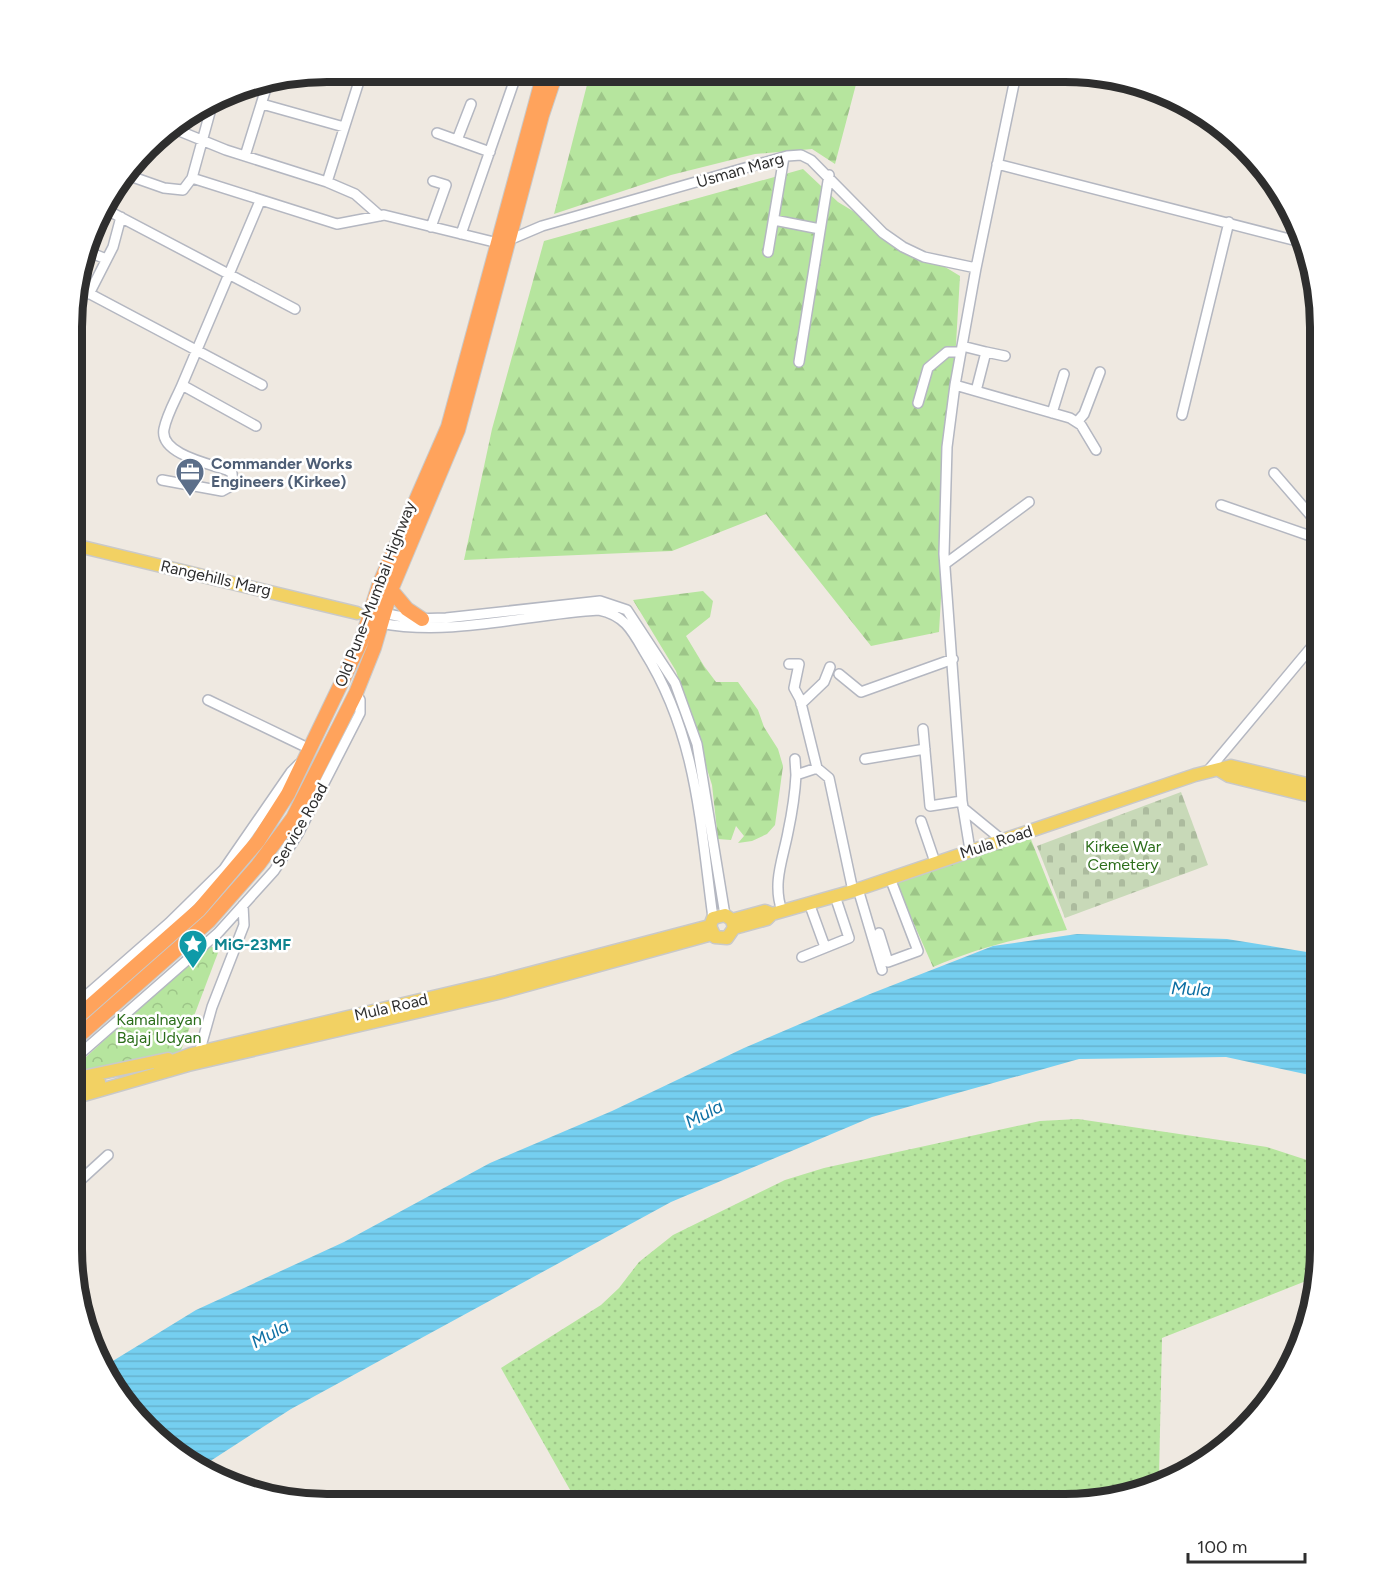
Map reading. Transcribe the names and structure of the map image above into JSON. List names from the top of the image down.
{
  "streets": {
    "highway": ["Old Pune–Mumbai Highway"],
    "main road": ["Rangehills Marg", "Mula Road"],
    "street": ["Usman Marg", "Service Road"]
  },
  "crossings": [
    ["Usman Marg", "Old Pune–Mumbai Highway"],
    ["Rangehills Marg", "Old Pune–Mumbai Highway"],
    ["Old Pune–Mumbai Highway", "Service Road"]
  ],
  "water": ["Mula"],
  "parks": ["Kirkee War Cemetery", "Kamalnayan Bajaj Udyan"],
  "places": {
    "office": ["Commander Works Engineers (Kirkee)"],
    "place": ["MiG-23MF"]
  },
  "scale_bar": "100 m"
}
